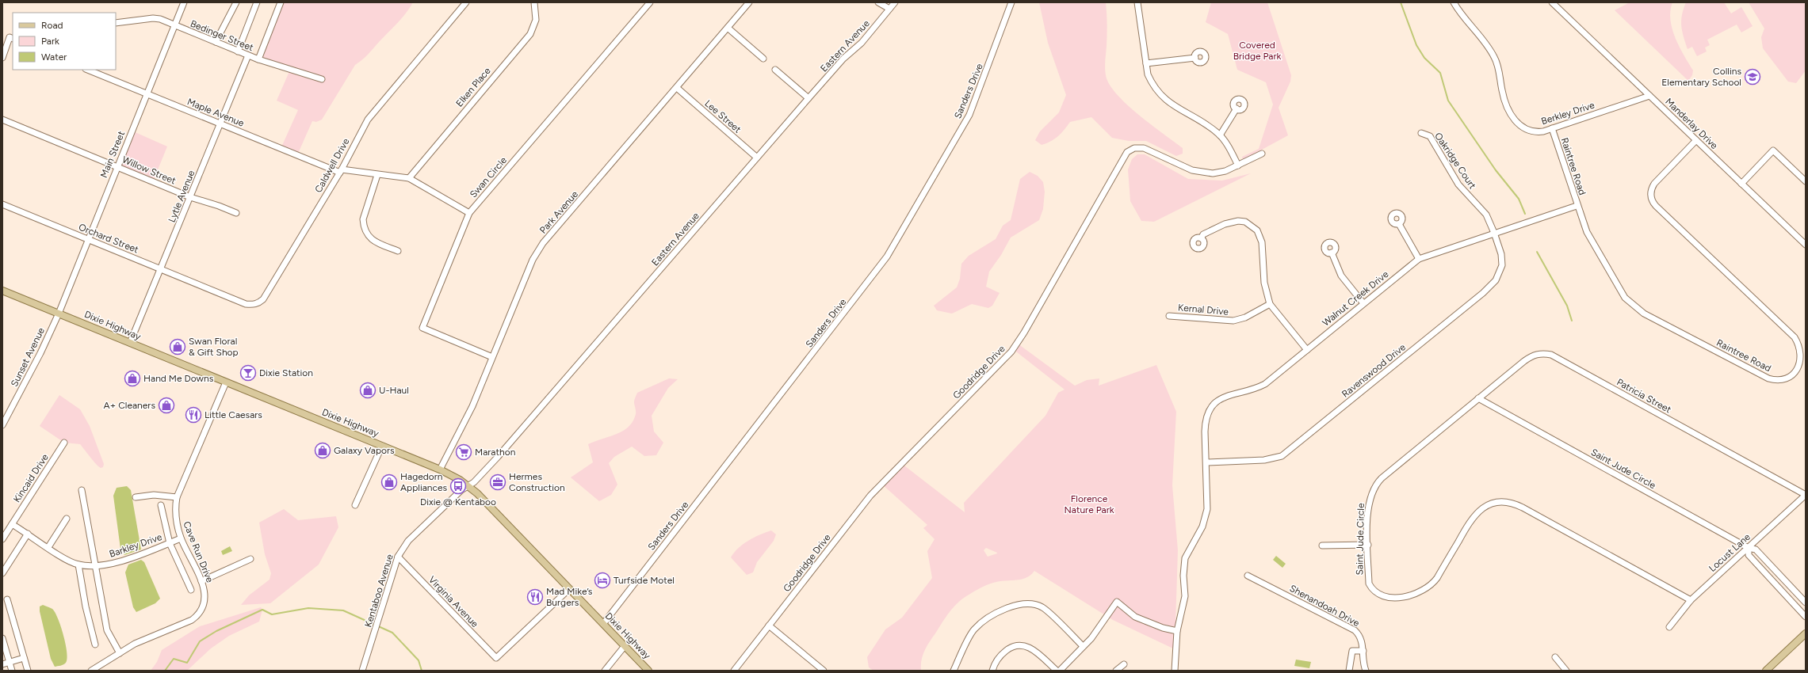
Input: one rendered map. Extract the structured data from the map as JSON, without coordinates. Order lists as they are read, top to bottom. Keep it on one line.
{"streets":{"main road":["Dixie Highway"],"street":["Bedinger Street","Eastern Avenue","Elken Place","Sanders Drive","Maple Avenue","Berkley Drive","Lee Street","Manderlay Drive","Main Street","Oakridge Court","Caldwell Drive","Raintree Road","Willow Street","Swan Circle","Lytle Avenue","Park Avenue","Orchard Street","Walnut Creek Drive","Kernal Drive","Sunset Avenue","Ravenswood Drive","Goodridge Drive","Patricia Street","Saint Jude Circle","Kincaid Drive","Barkley Drive","Cave Run Drive","Locust Lane","Kentaboo Avenue","Virginia Avenue","Shenandoah Drive"]},"crossings":[["Bedinger Street","Main Street"],["Bedinger Street","Lytle Avenue"],["Eastern Avenue","Lee Street"],["Eastern Avenue","Dixie Highway"],["Eastern Avenue","Kentaboo Avenue"],["Elken Place","Maple Avenue"],["Sanders Drive","Dixie Highway"],["Maple Avenue","Main Street"],["Maple Avenue","Caldwell Drive"],["Maple Avenue","Swan Circle"],["Maple Avenue","Lytle Avenue"],["Berkley Drive","Manderlay Drive"],["Berkley Drive","Raintree Road"],["Lee Street","Park Avenue"],["Manderlay Drive","Raintree Road"],["Main Street","Willow Street"],["Main Street","Orchard Street"],["Main Street","Dixie Highway"],["Main Street","Sunset Avenue"],["Oakridge Court","Walnut Creek Drive"],["Oakridge Court","Ravenswood Drive"],["Caldwell Drive","Orchard Street"],["Raintree Road","Walnut Creek Drive"],["Willow Street","Lytle Avenue"],["Swan Circle","Park Avenue"],["Lytle Avenue","Orchard Street"],["Lytle Avenue","Dixie Highway"],["Park Avenue","Dixie Highway"],["Walnut Creek Drive","Ravenswood Drive"],["Dixie Highway","Sunset Avenue"],["Dixie Highway","Cave Run Drive"],["Dixie Highway","Kentaboo Avenue"],["Dixie Highway","Virginia Avenue"],["Patricia Street","Saint Jude Circle"],["Patricia Street","Locust Lane"],["Saint Jude Circle","Locust Lane"],["Kincaid Drive","Barkley Drive"],["Barkley Drive","Cave Run Drive"],["Kentaboo Avenue","Virginia Avenue"]],"parks":["Covered Bridge Park","Florence Nature Park"],"places":{"school or university":["Collins Elementary School"],"shop":["Swan Floral & Gift Shop","Hand Me Downs","U-Haul","A+ Cleaners","Galaxy Vapors","Hagedorn Appliances"],"bar":["Dixie Station"],"restaurant":["Little Caesars","Mad Mike’s Burgers"],"supermarket":["Marathon"],"office":["Hermes Construction"],"bus stop":["Dixie @ Kentaboo"],"hotel":["Turfside Motel"]},"legend":["Road","Park","Water"]}
